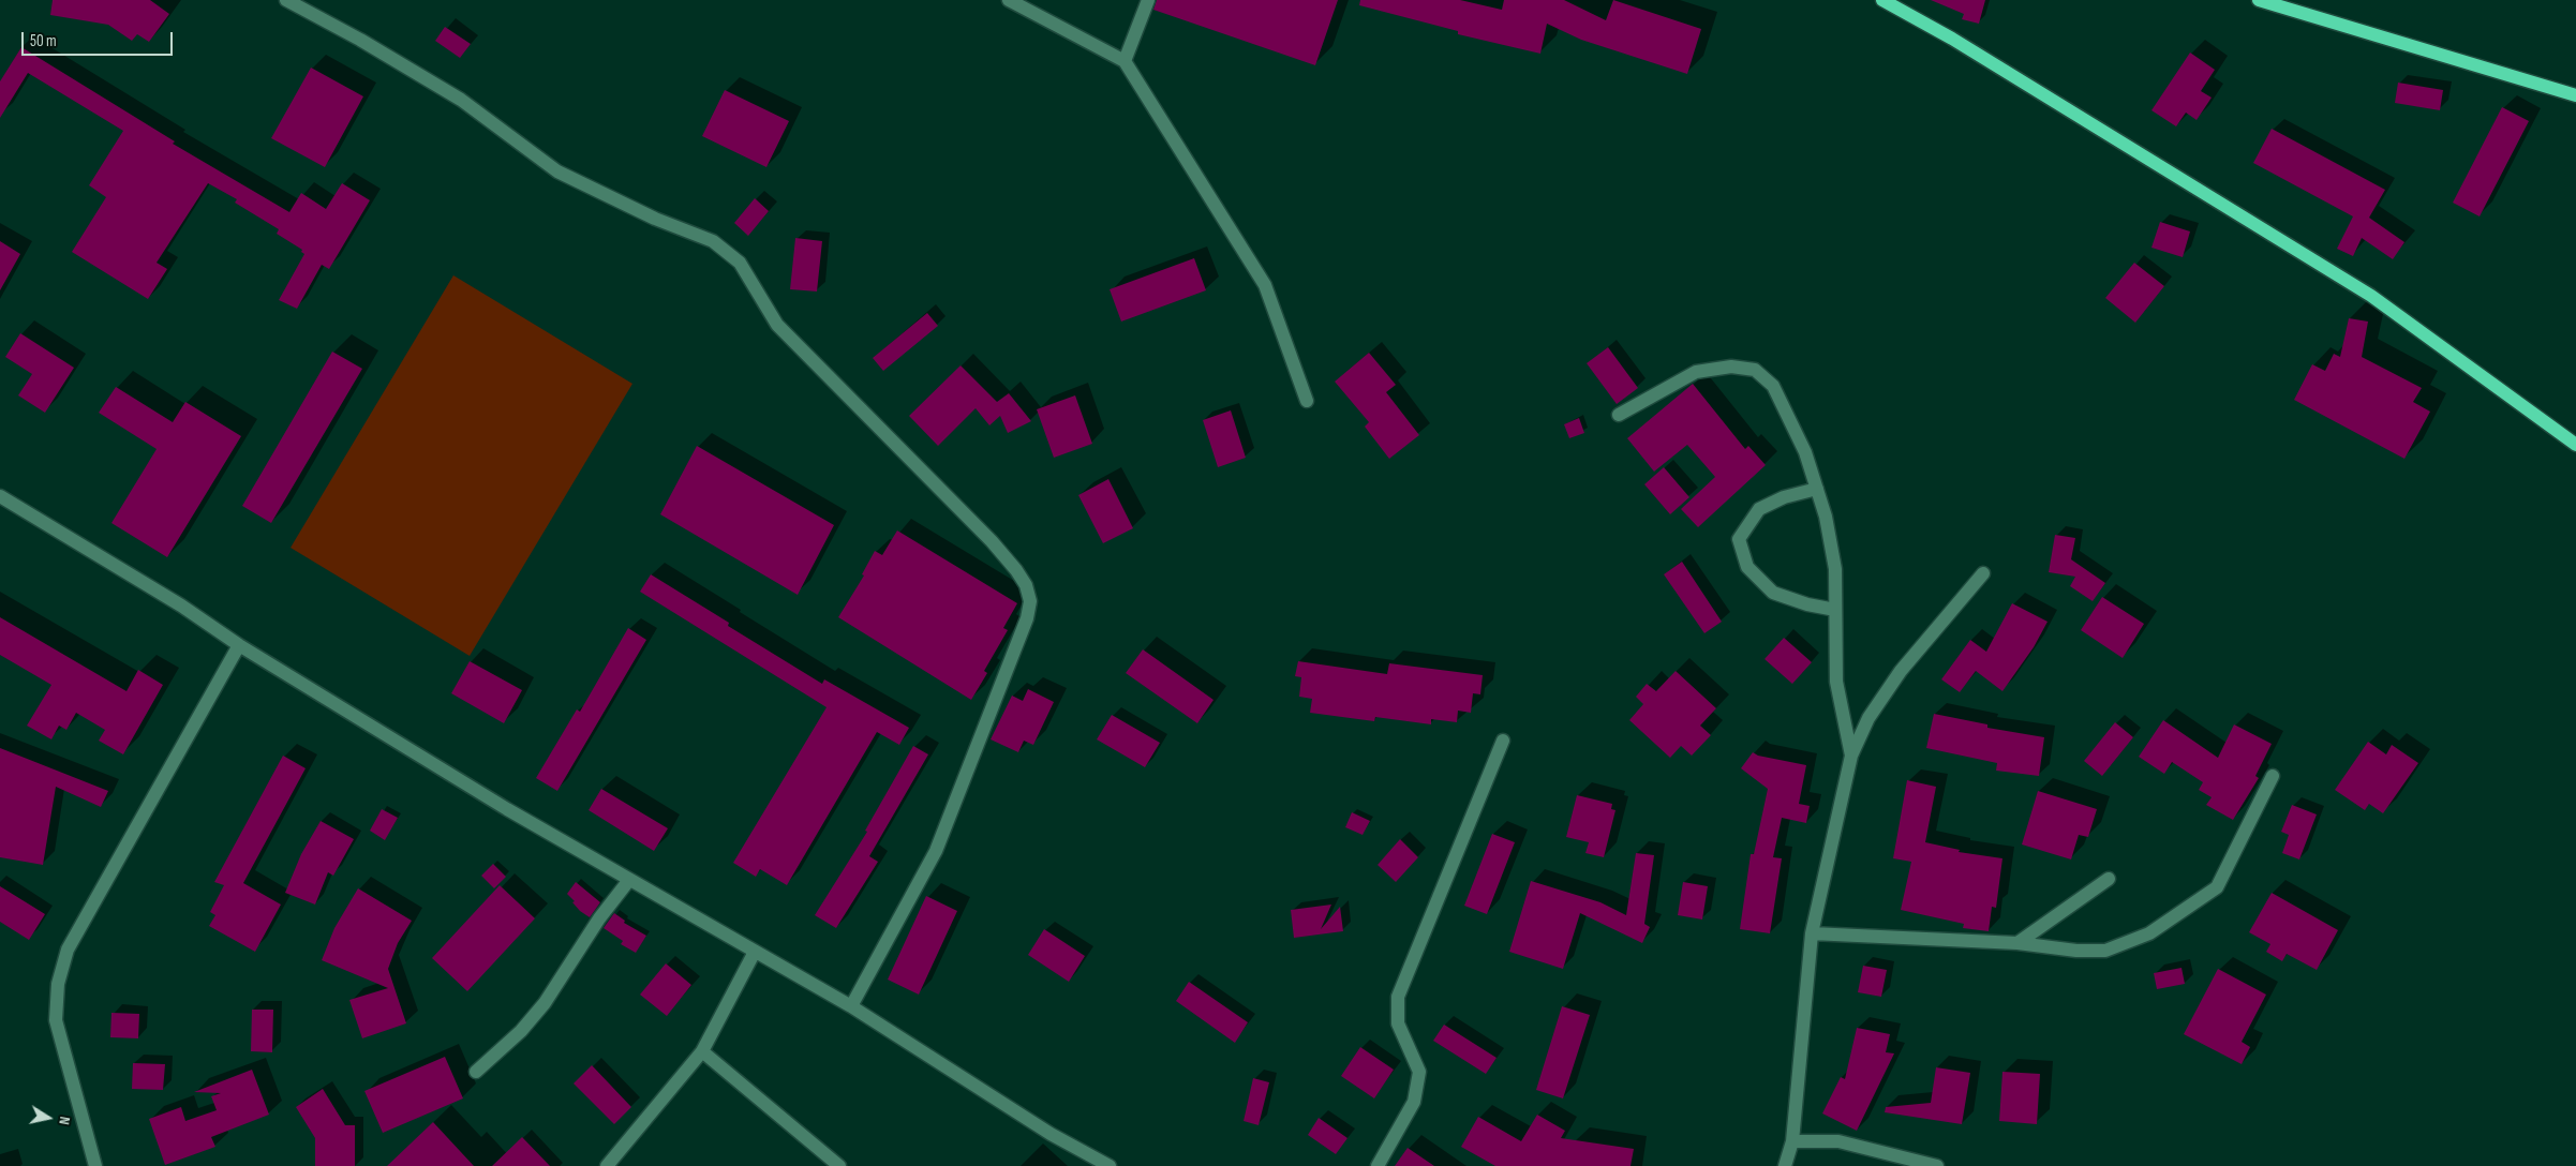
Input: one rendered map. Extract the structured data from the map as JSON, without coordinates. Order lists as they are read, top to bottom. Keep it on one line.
{"scale_bar":"50 m","north":"right"}
